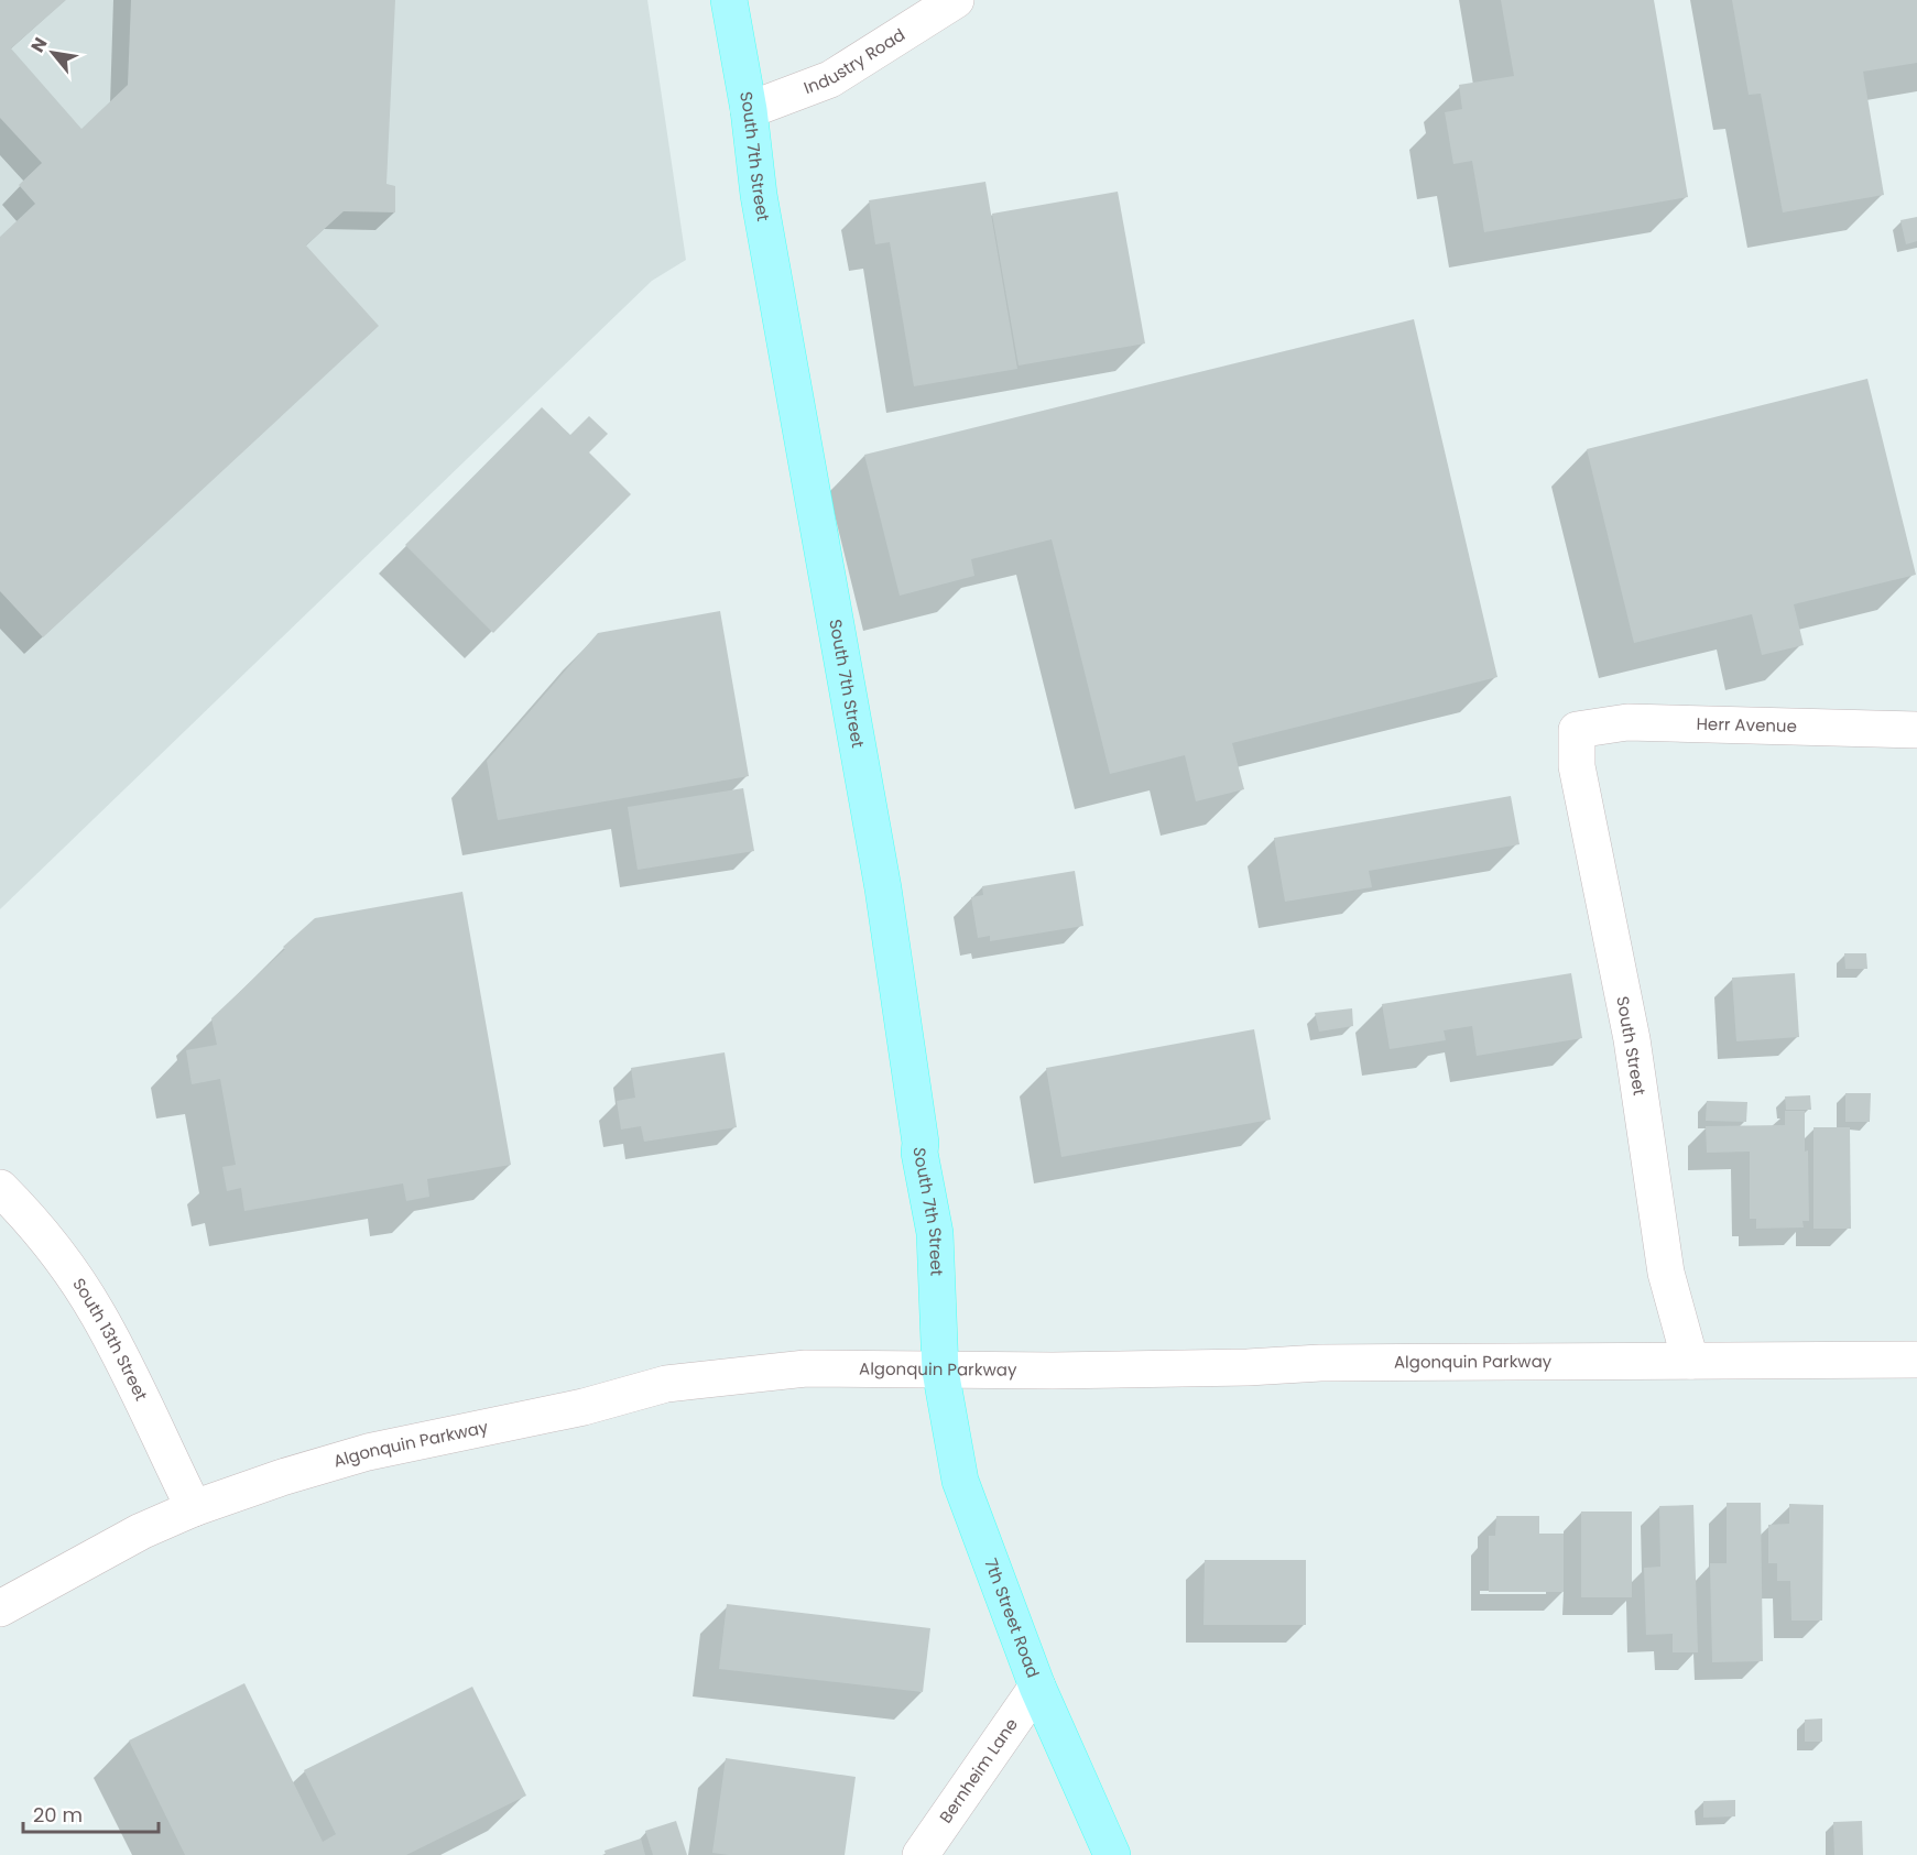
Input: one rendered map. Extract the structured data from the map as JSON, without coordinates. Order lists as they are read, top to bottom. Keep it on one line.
{"streets":{"main road":["Industry Road","South 7th Street","Herr Avenue","South Street","South 13th Street","Algonquin Parkway","7th Street Road","Bernheim Lane"]},"crossings":[["Industry Road","South 7th Street"],["South 7th Street","Algonquin Parkway"],["South 7th Street","7th Street Road"],["Herr Avenue","South Street"],["South Street","Algonquin Parkway"],["South 13th Street","Algonquin Parkway"],["Algonquin Parkway","7th Street Road"],["7th Street Road","Bernheim Lane"]],"scale_bar":"20 m","north":"top left"}
